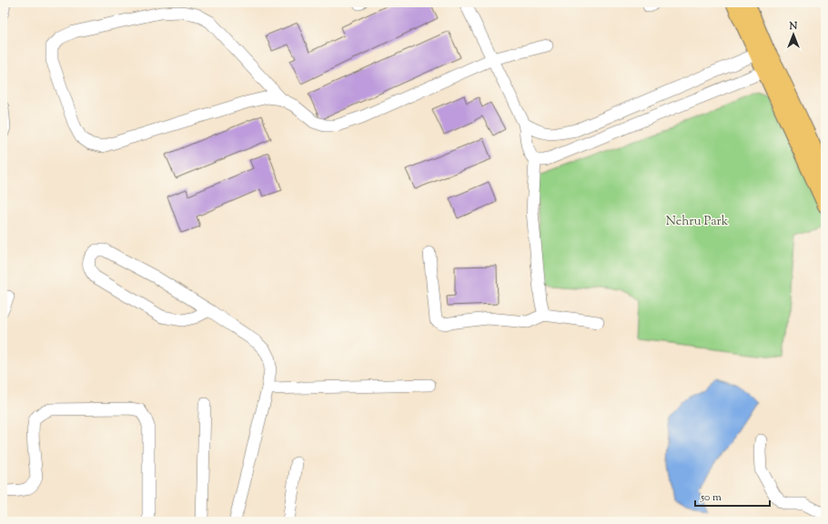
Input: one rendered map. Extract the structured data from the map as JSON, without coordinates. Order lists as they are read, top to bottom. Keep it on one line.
{"parks":["Nehru Park"],"scale_bar":"50 m","north":"top"}
